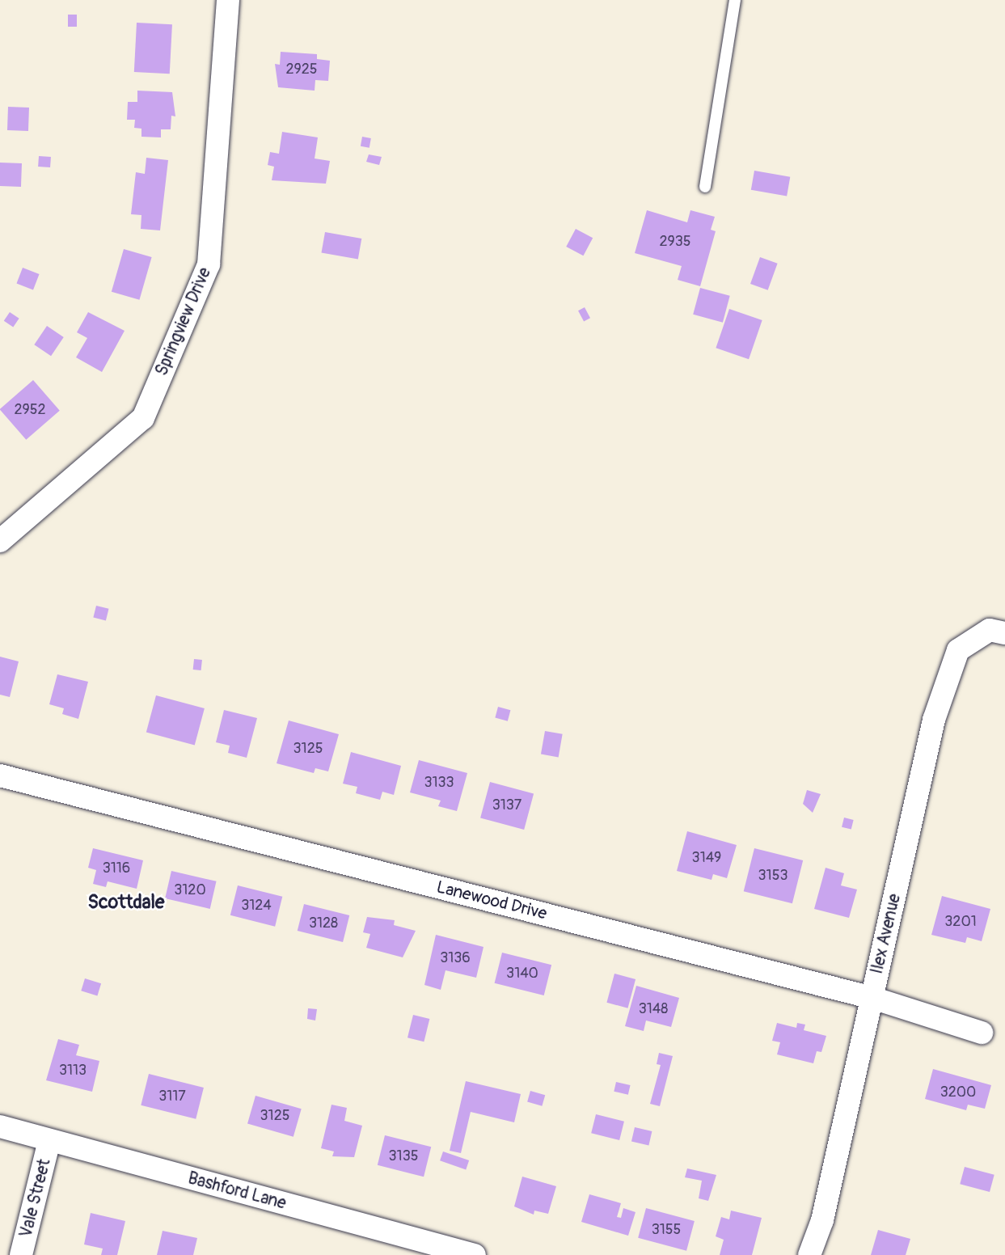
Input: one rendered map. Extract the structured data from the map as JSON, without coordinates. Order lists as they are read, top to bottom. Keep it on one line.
{"streets":{"street":["Springview Drive","Lanewood Drive","Ilex Avenue","Bashford Lane","Vale Street"]},"crossings":[["Lanewood Drive","Ilex Avenue"],["Bashford Lane","Vale Street"]],"districts":["Scottdale"],"house_numbers":["2925","2935","2952","3125","3133","3137","3149","3116","3153","3120","3124","3201","3128","3136","3140","3148","3113","3200","3117","3125","3135","3155"]}
